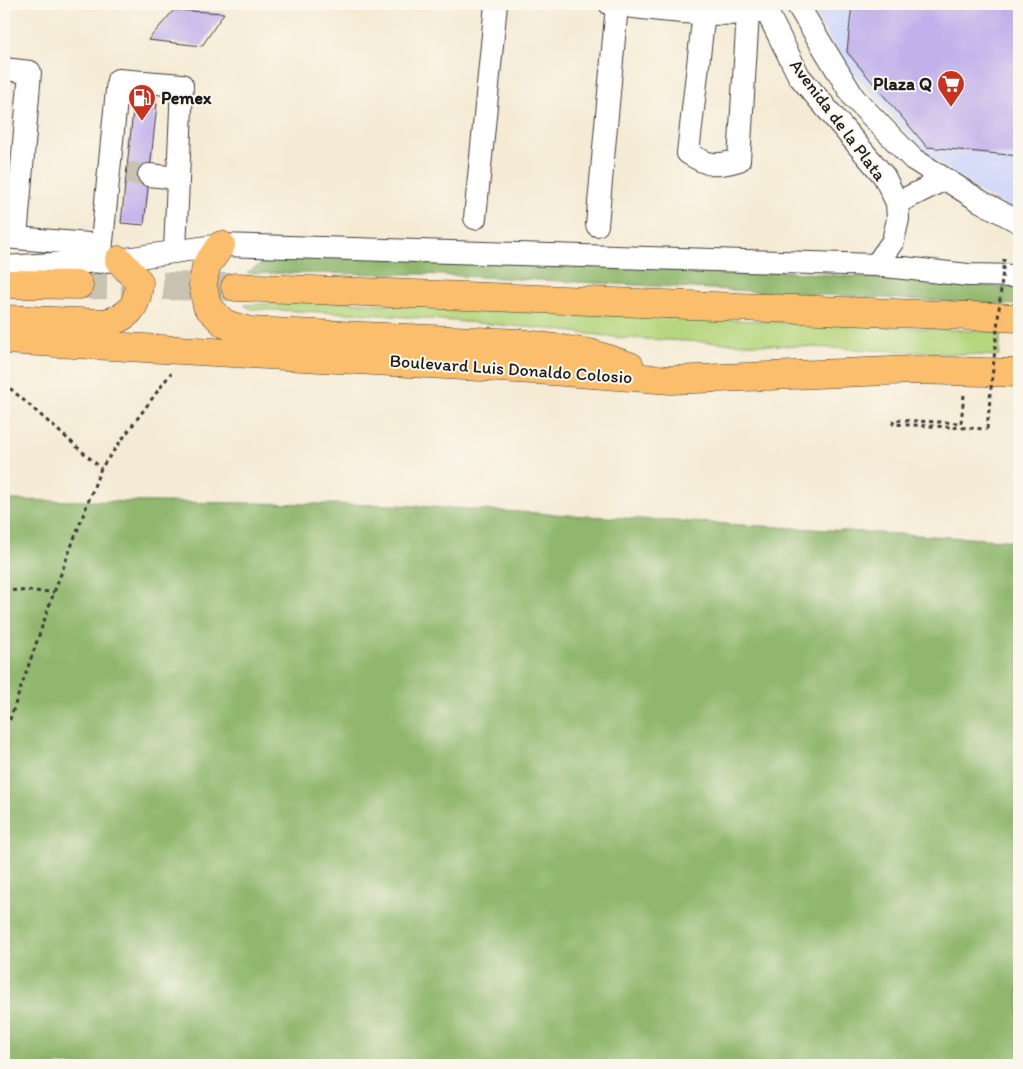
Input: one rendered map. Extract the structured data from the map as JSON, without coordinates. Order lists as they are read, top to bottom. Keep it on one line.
{"streets":{"main road":["Boulevard Luis Donaldo Colosio"],"street":["Avenida de la Plata"]},"places":{"supermarket":["Plaza Q"],"fuel station":["Pemex"]}}
